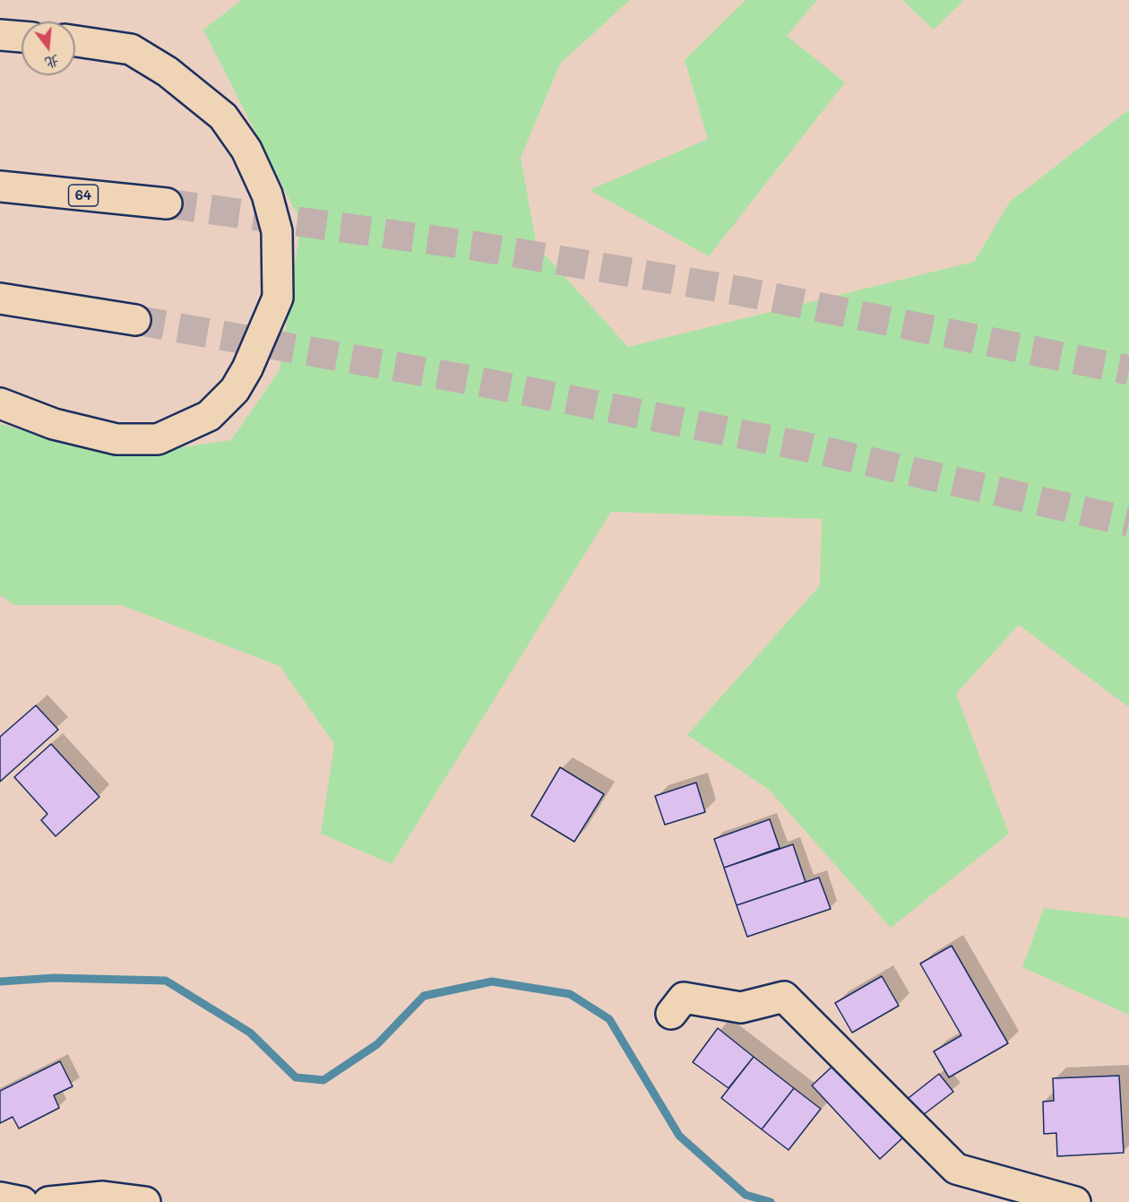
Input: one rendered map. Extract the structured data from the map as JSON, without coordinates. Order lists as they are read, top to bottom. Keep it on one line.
{"streets":{"main road":["64"]},"north":"bottom"}
